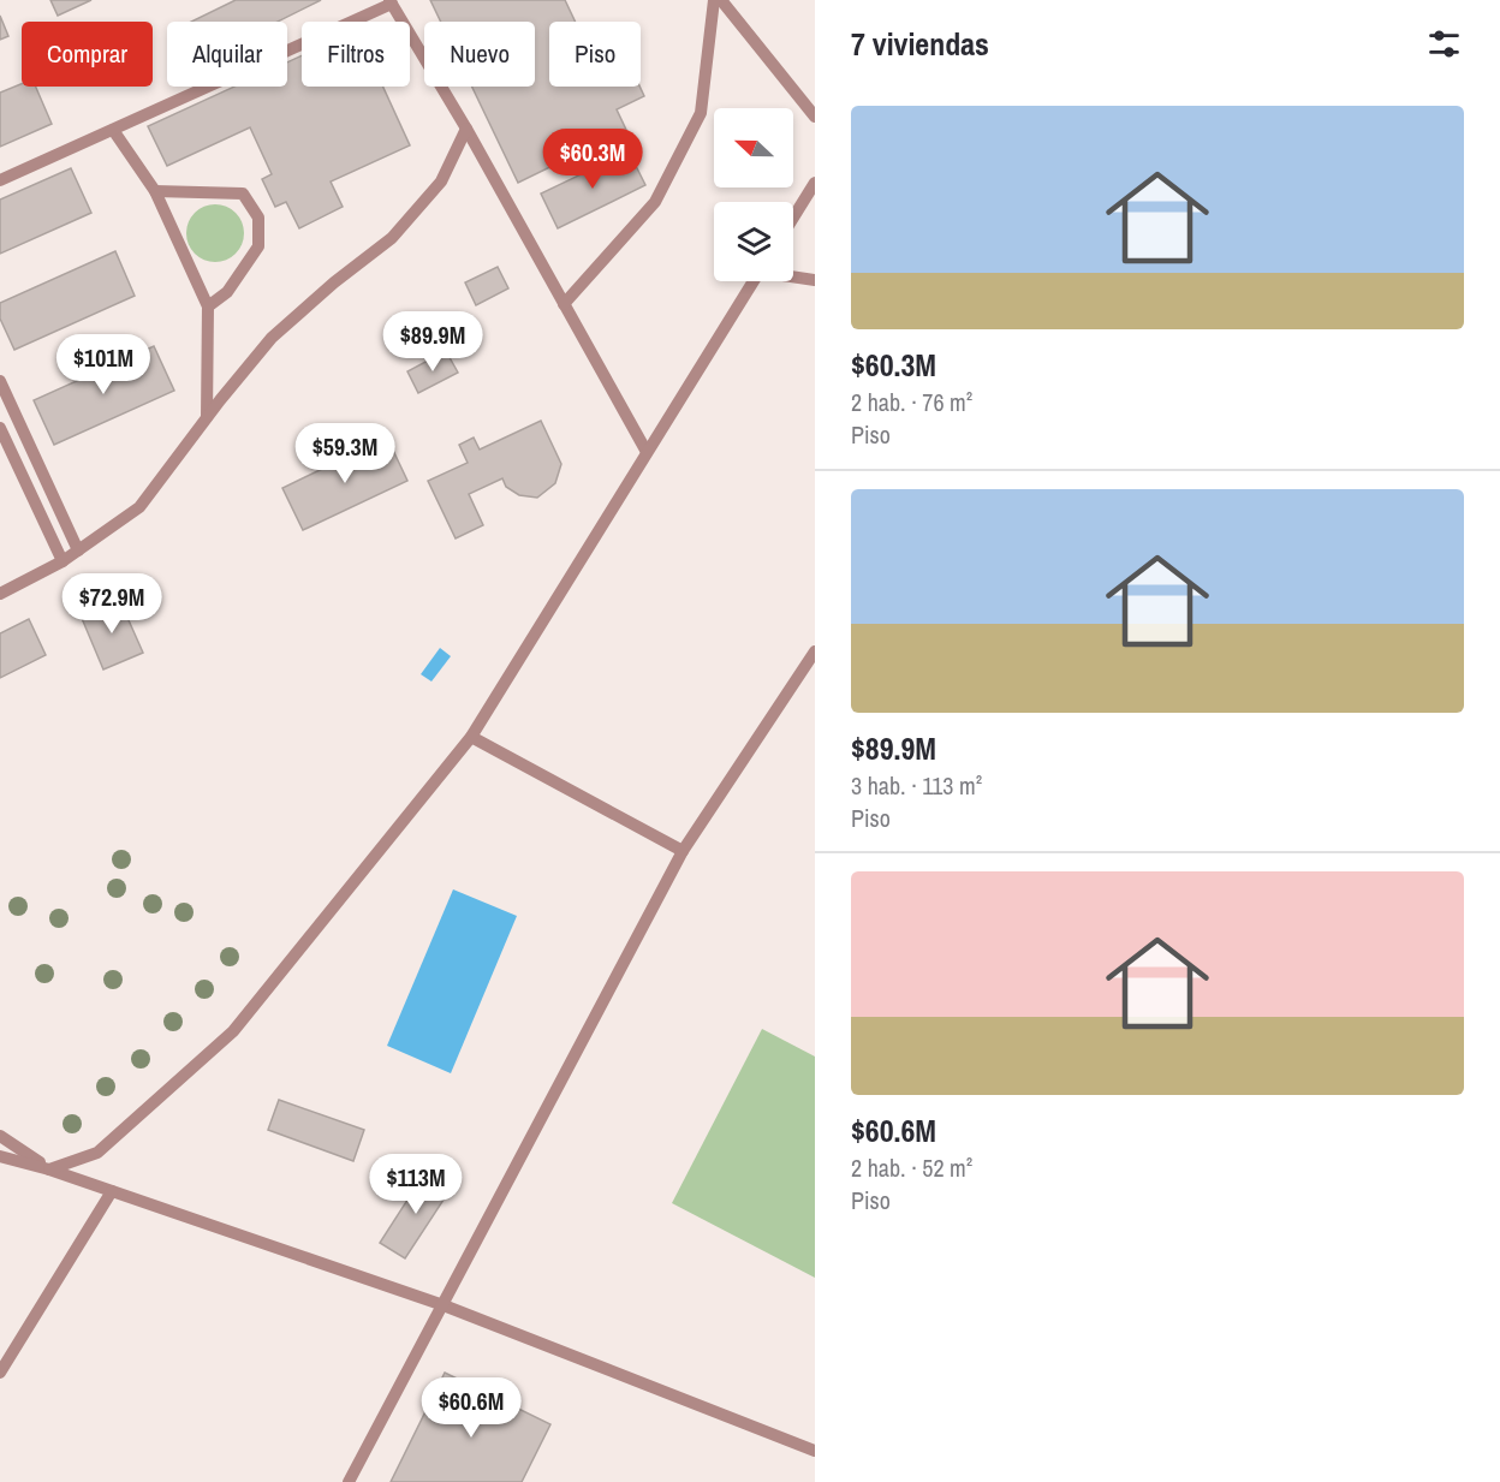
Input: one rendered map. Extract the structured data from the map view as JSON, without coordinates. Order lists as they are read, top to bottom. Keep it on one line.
{"north":"left","page":{"heading":"7 viviendas","chip":["Comprar","Alquilar","Filtros","Nuevo","Piso"],"list":[{"name":"$60.3M","note":"2 hab. · 76 m² · Piso"},{"name":"$89.9M","note":"3 hab. · 113 m² · Piso"},{"name":"$60.6M","note":"2 hab. · 52 m² · Piso"}],"price":["$60.3M","$89.9M","$101M","$59.3M","$72.9M","$113M","$60.6M"]}}
